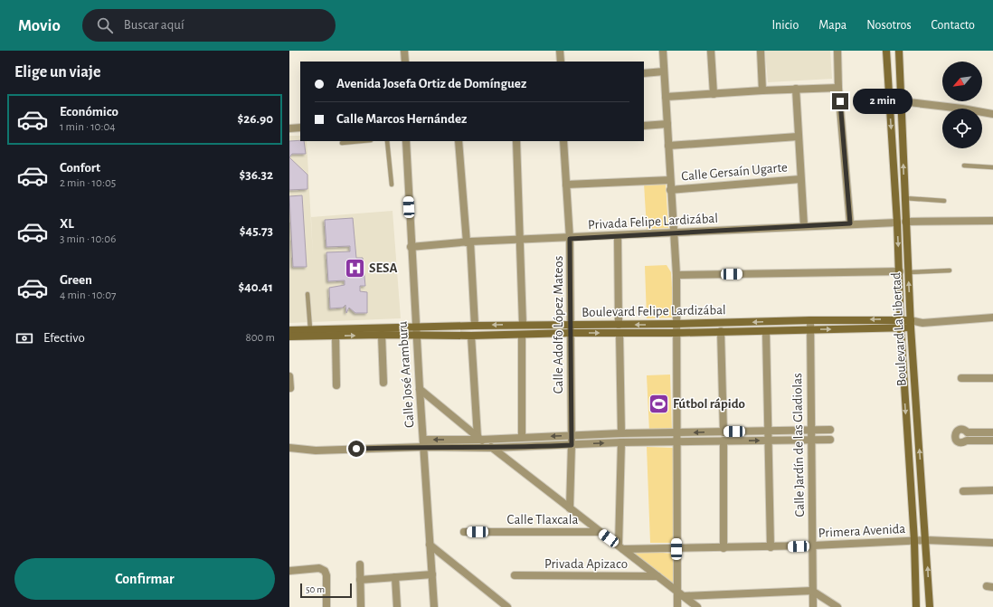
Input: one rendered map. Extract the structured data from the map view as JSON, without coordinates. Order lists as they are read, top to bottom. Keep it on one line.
{"streets":{"main road":["Boulevard Felipe Lardizábal","Boulevard La Libertad"],"street":["Calle Gersaín Ugarte","Privada Felipe Lardizábal","Calle Adolfo López Mateos","Calle José Aramburu","Calle Jardín de las Gladiolas","Calle Tlaxcala","Primera Avenida","Privada Apizaco"]},"crossings":[["Privada Felipe Lardizábal","Calle Adolfo López Mateos"],["Privada Felipe Lardizábal","Boulevard La Libertad"],["Privada Felipe Lardizábal","Calle José Aramburu"],["Boulevard Felipe Lardizábal","Calle Adolfo López Mateos"],["Boulevard Felipe Lardizábal","Boulevard La Libertad"],["Boulevard Felipe Lardizábal","Calle José Aramburu"],["Boulevard Felipe Lardizábal","Calle Jardín de las Gladiolas"],["Boulevard La Libertad","Primera Avenida"],["Calle Jardín de las Gladiolas","Primera Avenida"]],"places":{"hospital":["SESA"],"sports":["Fútbol rápido"]},"scale_bar":"50 m","north":"bottom left","page":{"header":"Movio","search":"Buscar aquí","nav":["Inicio","Mapa","Nosotros","Contacto"],"heading":"Elige un viaje","banner":["Avenida Josefa Ortiz de Domínguez","Calle Marcos Hernández"],"bubble":"2 min","list":[{"name":"Económico","note":"1 min · 10:04","value":"$26.90"},{"name":"Confort","note":"2 min · 10:05","value":"$36.32"},{"name":"XL","note":"3 min · 10:06","value":"$45.73"},{"name":"Green","note":"4 min · 10:07","value":"$40.41"}],"pay":["Efectivo","800 m"],"buttons":"Confirmar","scale":"50 m"}}
